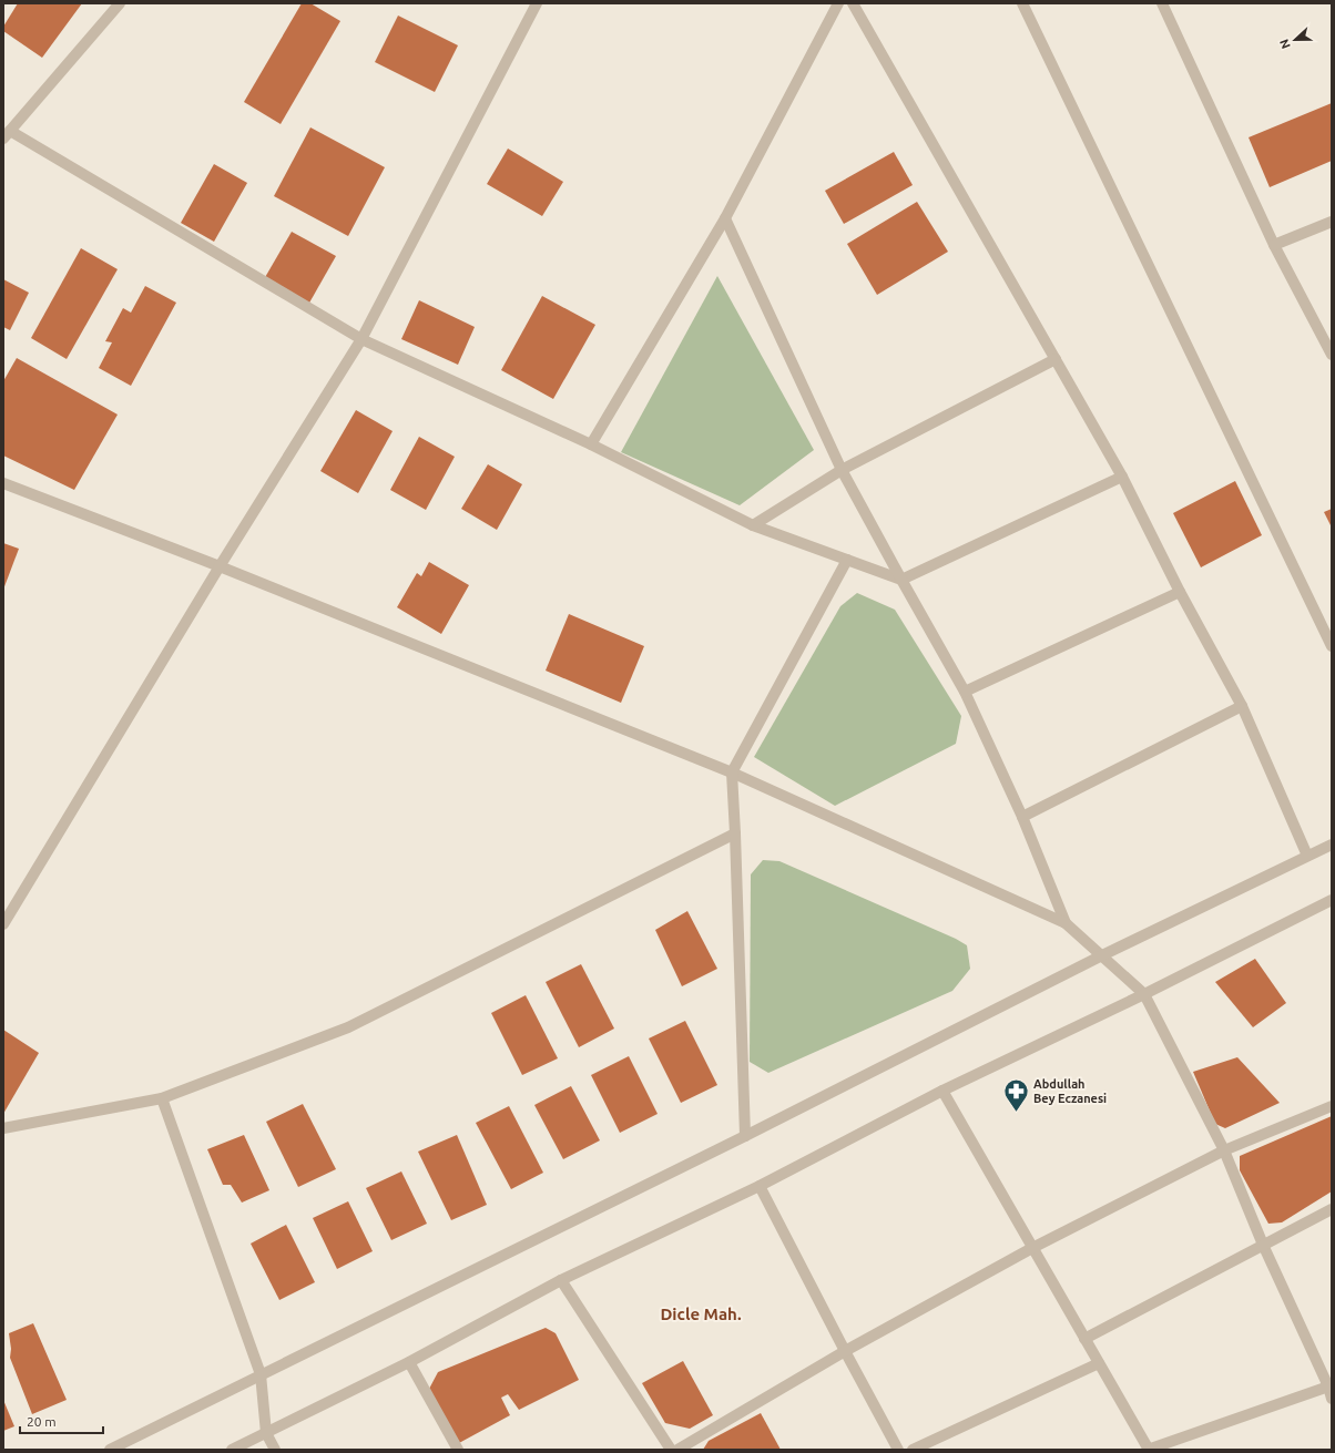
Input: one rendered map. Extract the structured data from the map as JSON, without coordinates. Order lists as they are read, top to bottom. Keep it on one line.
{"districts":["Dicle Mah."],"places":{"pharmacy":["Abdullah Bey Eczanesi"]},"scale_bar":"20 m","north":"left"}
